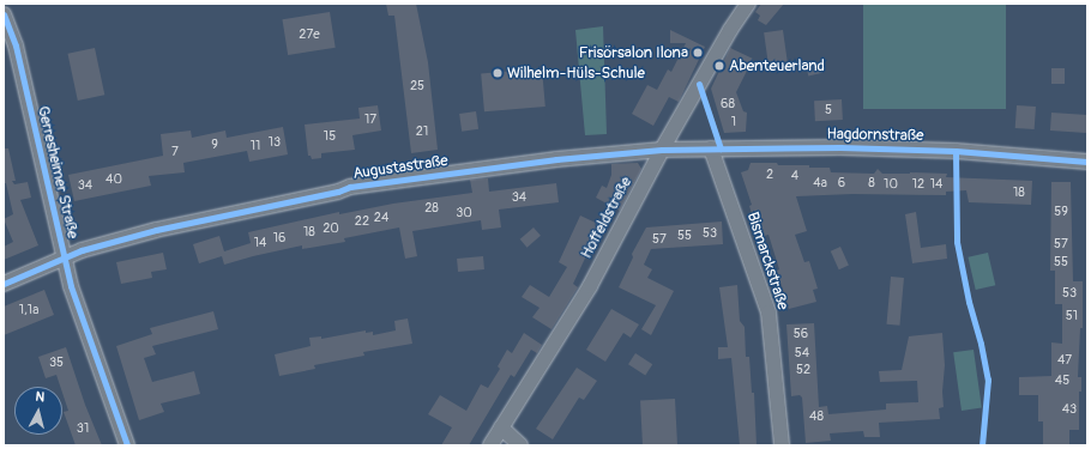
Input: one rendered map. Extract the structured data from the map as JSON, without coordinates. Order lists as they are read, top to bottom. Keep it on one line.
{"streets":{"street":["Hagdornstraße","Augustastraße","Gerresheimer Straße","Hoffeldstraße","Bismarckstraße"]},"crossings":[["Hagdornstraße","Augustastraße"],["Hagdornstraße","Hoffeldstraße"],["Hagdornstraße","Bismarckstraße"],["Augustastraße","Gerresheimer Straße"],["Augustastraße","Hoffeldstraße"]],"places":["Frisörsalon Ilona","Abenteuerland","Wilhelm-Hüls-Schule"],"house_numbers":["27e","25","68","5","17","1","21","15","13","9","11","7","2","4","40","4a","6","8","10","12","14","34","18","34","28","59","30","24","22","20","18","53","55","16","57","14","57","55","53","1,1a","51","56","54","47","35","52","45","43","48","31"],"north":"top"}
